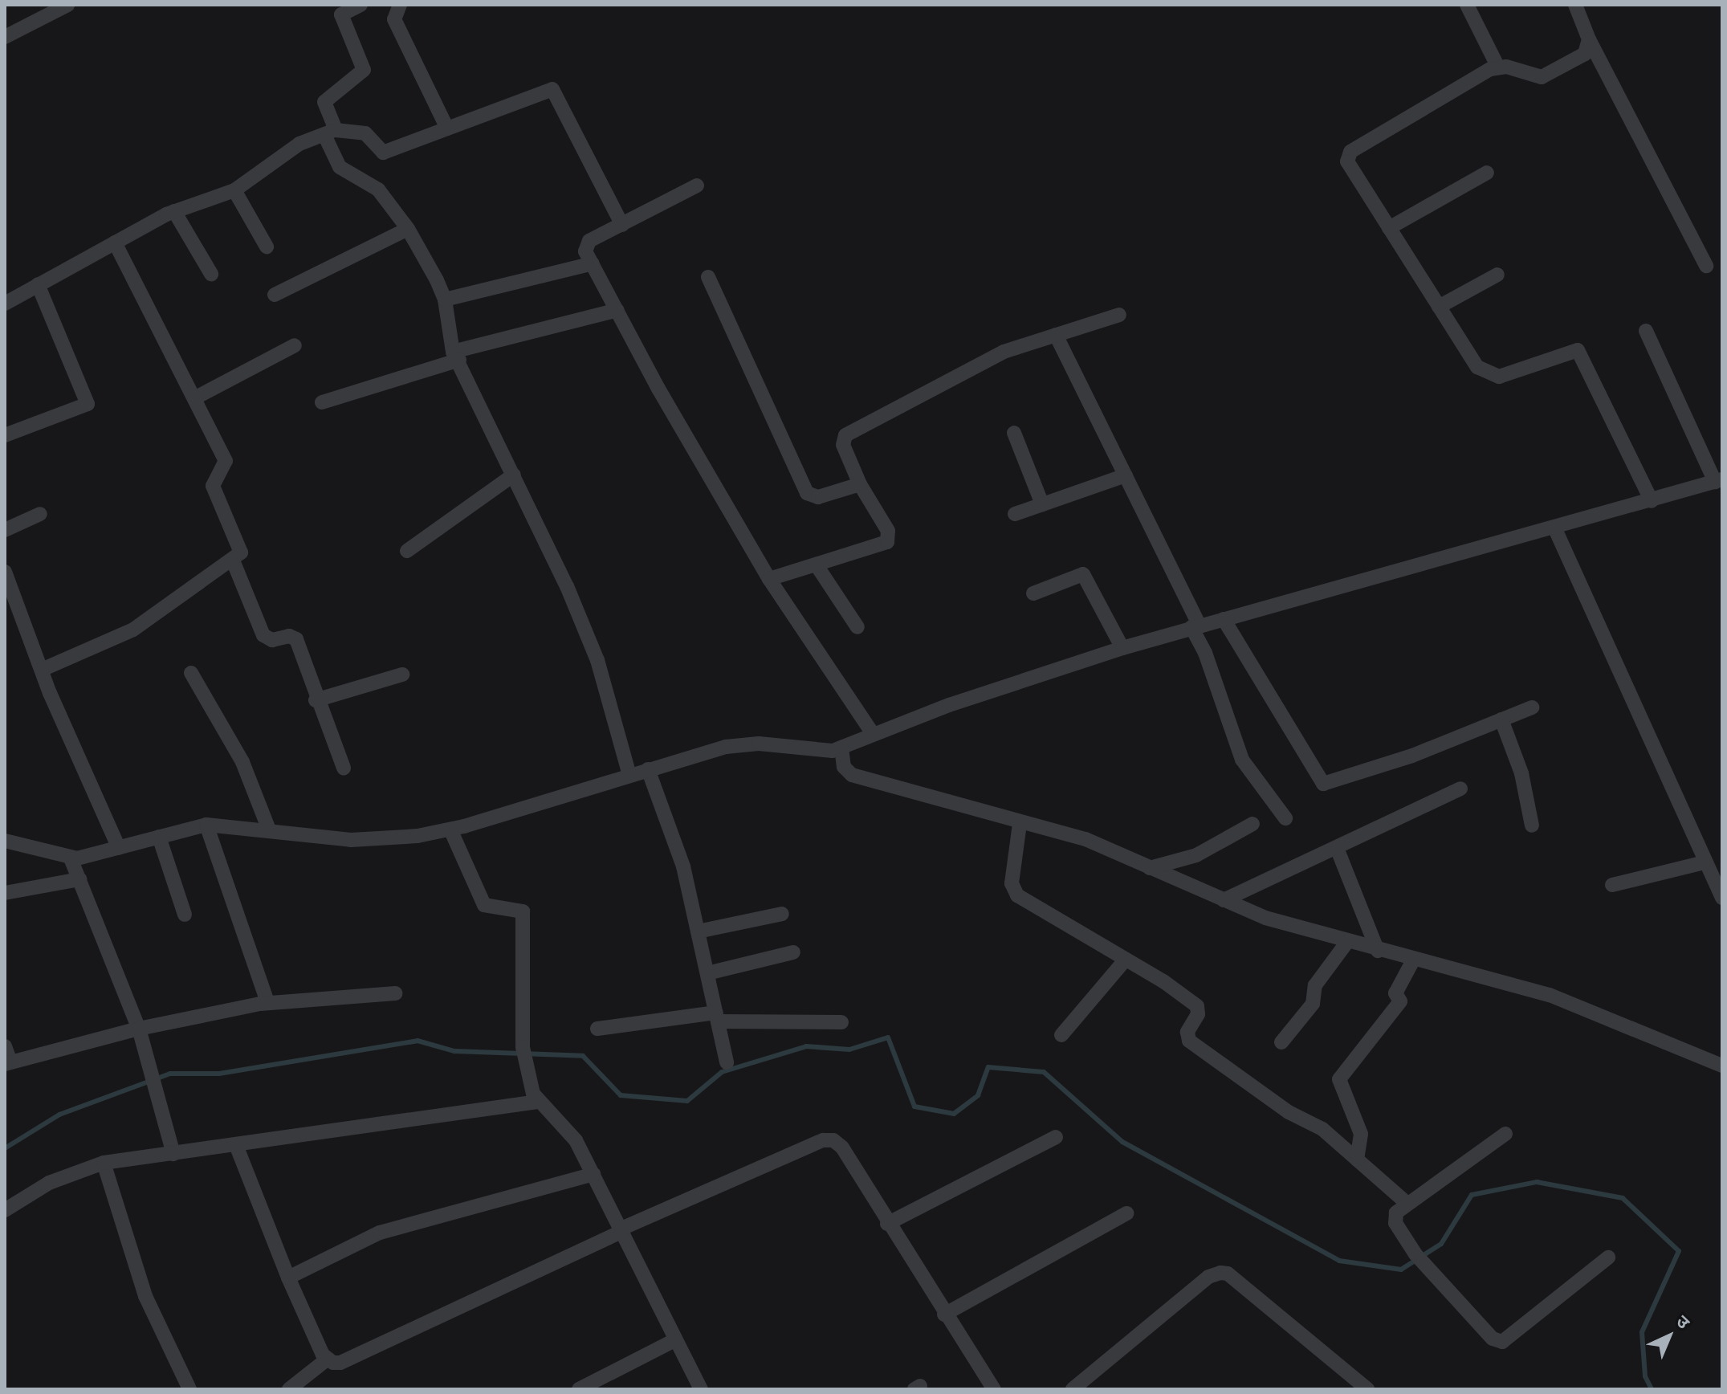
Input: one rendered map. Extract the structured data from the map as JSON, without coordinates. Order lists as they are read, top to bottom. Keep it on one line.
{"north":"top right"}
